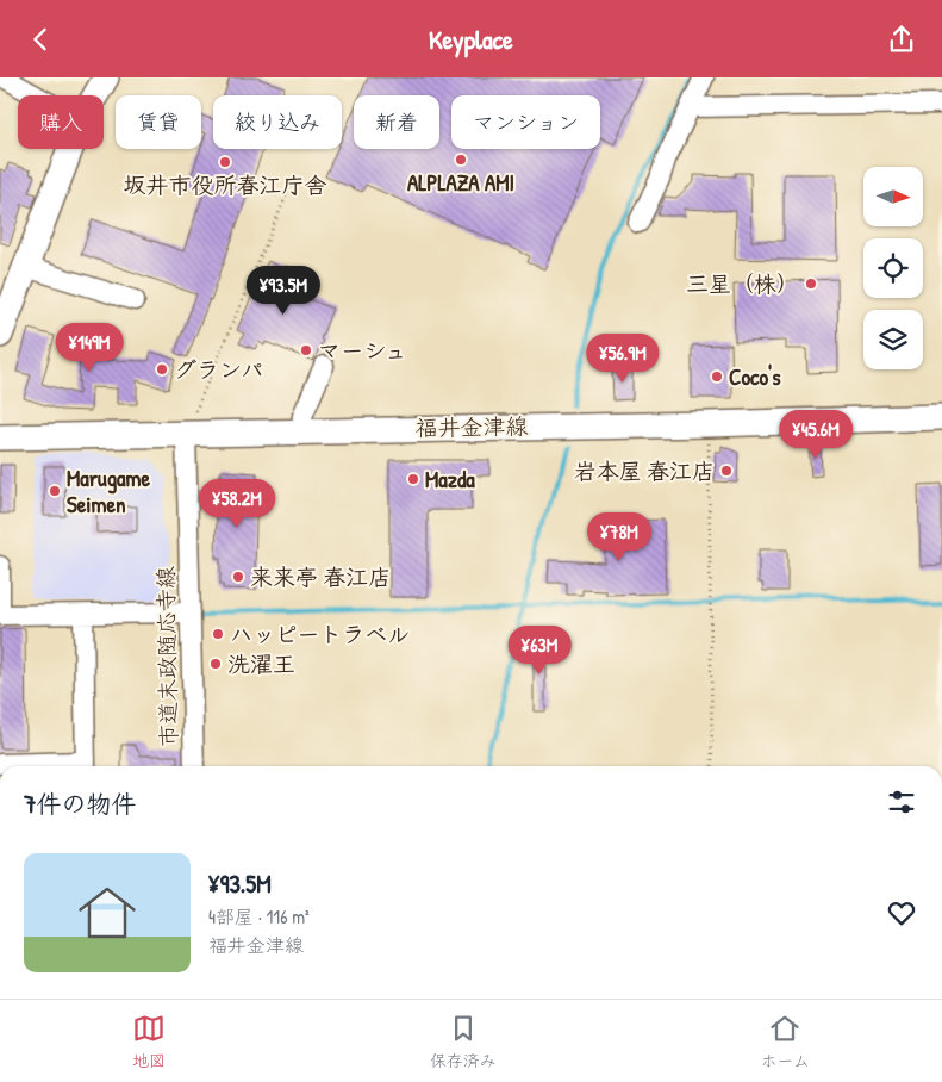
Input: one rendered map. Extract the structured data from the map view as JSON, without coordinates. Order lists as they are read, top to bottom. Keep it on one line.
{"streets":{"main road":["福井金津線"],"street":["市道末政随応寺線"]},"crossings":[["福井金津線","市道末政随応寺線"]],"places":["ALPLAZA AMI","坂井市役所春江庁舎","三星（株）","マーシュ","グランパ","Coco's","岩本屋 春江店","Mazda","Marugame Seimen","来来亭 春江店","ハッピートラベル","洗濯王"],"north":"right","page":{"header":"Keyplace","chip":["購入","賃貸","絞り込み","新着","マンション"],"price":["¥93.5M","¥149M","¥56.9M","¥45.6M","¥58.2M","¥78M","¥63M"],"heading":"7件の物件","list":[{"name":"¥93.5M","note":"4部屋 · 116 m² · 福井金津線"}],"tabs":["地図","保存済み","ホーム"]}}
